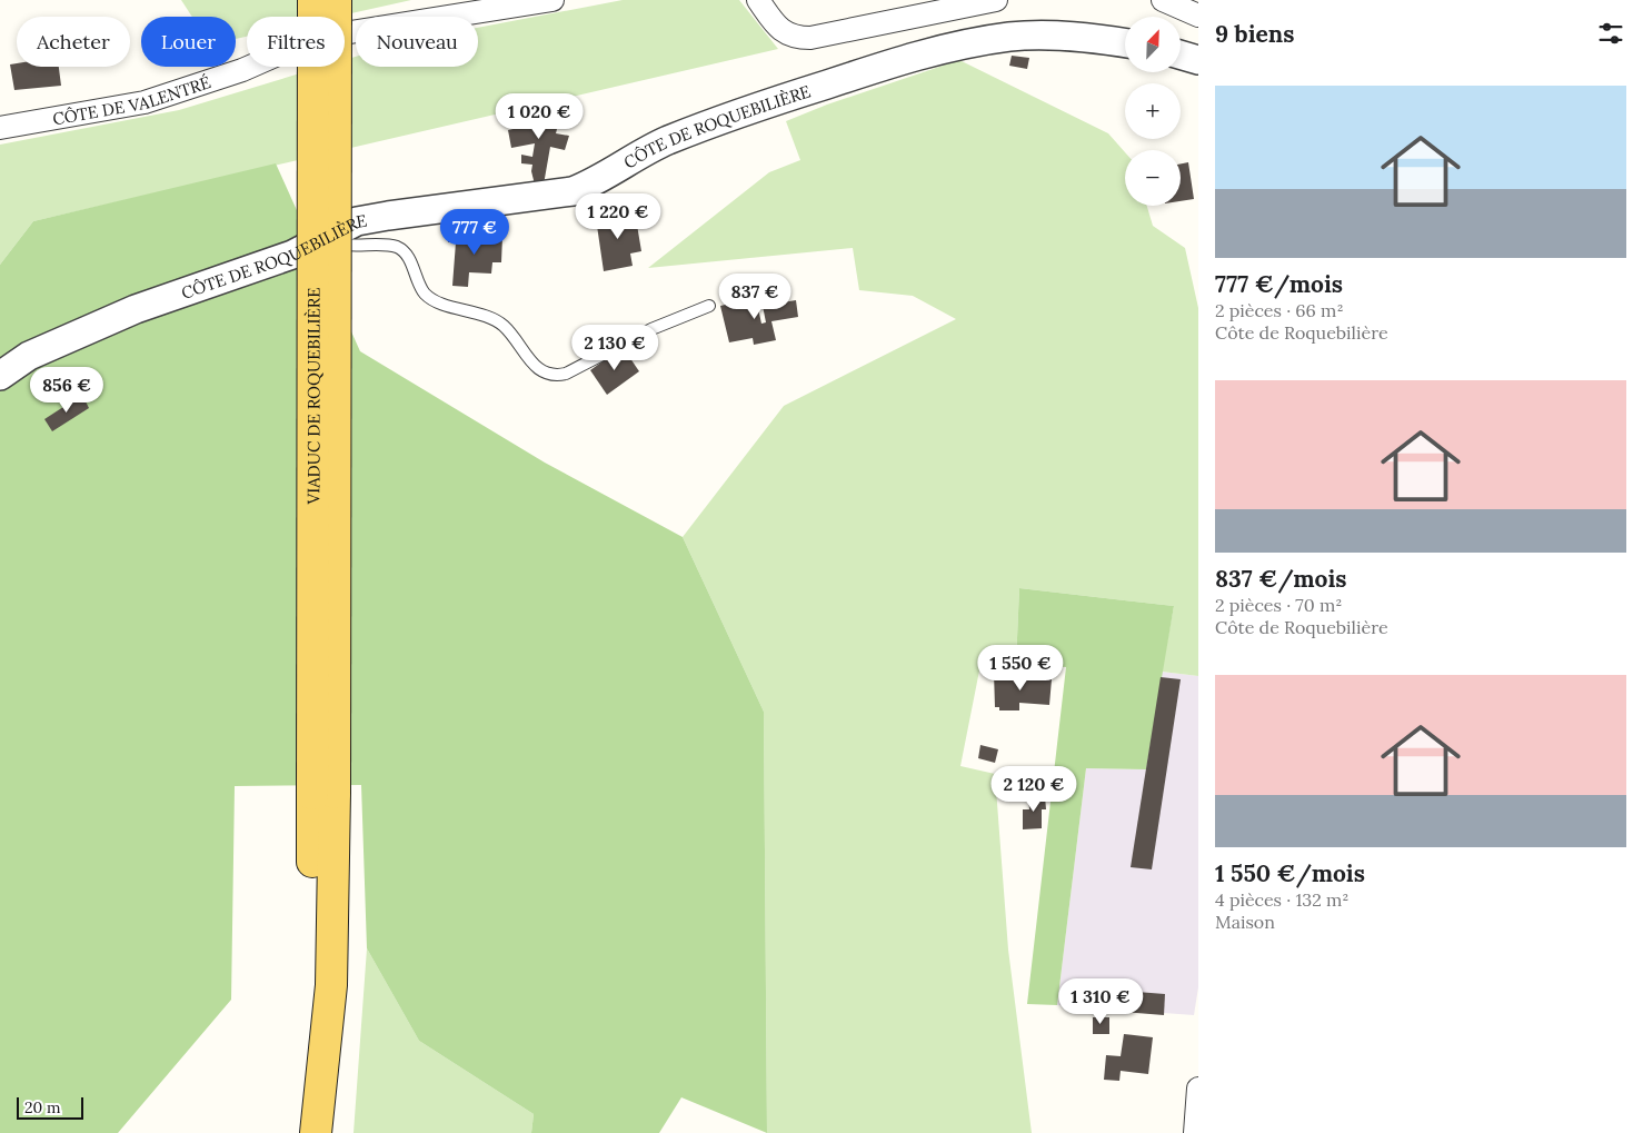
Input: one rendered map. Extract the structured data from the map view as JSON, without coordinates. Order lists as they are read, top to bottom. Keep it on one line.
{"streets":{"main road":["VIADUC DE ROQUEBILIÈRE"],"street":["CÔTE DE VALENTRÉ","CÔTE DE ROQUEBILIÈRE"]},"scale_bar":"20 m","north":"top right","page":{"heading":"9 biens","map_buttons":["+","−"],"chip":["Acheter","Louer","Filtres","Nouveau"],"list":[{"name":"777 €/mois","note":"2 pièces · 66 m² · Côte de Roquebilière"},{"name":"837 €/mois","note":"2 pièces · 70 m² · Côte de Roquebilière"},{"name":"1 550 €/mois","note":"4 pièces · 132 m² · Maison"}],"price":["1 020 €","1 220 €","777 €","837 €","2 130 €","856 €","1 550 €","2 120 €","1 310 €"],"scale":"20 m"}}
